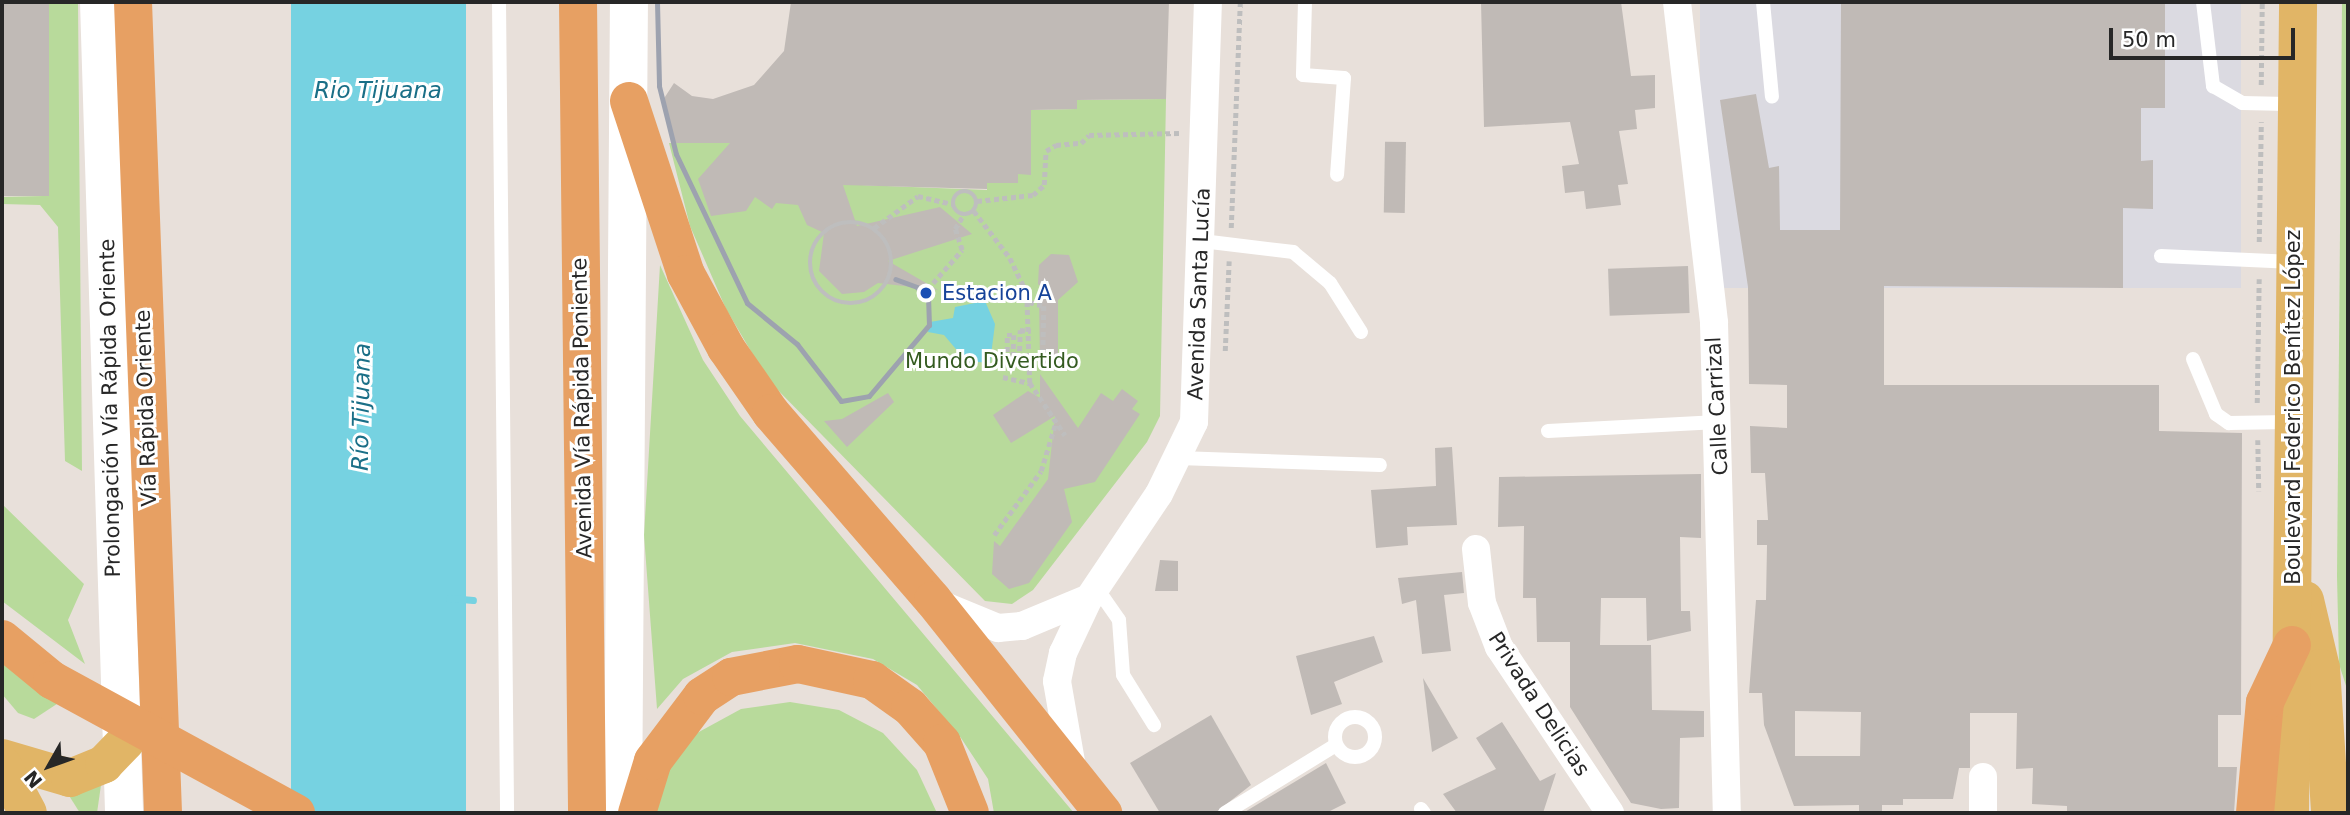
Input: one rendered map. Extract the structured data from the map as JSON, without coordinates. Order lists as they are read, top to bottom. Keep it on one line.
{"streets":{"highway":["Vía Rápida Oriente","Avenida Vía Rápida Poniente"],"main road":["Boulevard Federico Benítez López","Prolongación Vía Rápida Oriente"],"street":["Avenida Santa Lucía","Calle Carrizal","Privada Delicias"]},"water":["Rio Tijuana","Río Tijuana"],"parks":["Mundo Divertido"],"places":["Estacion A"],"scale_bar":"50 m","north":"bottom left"}
